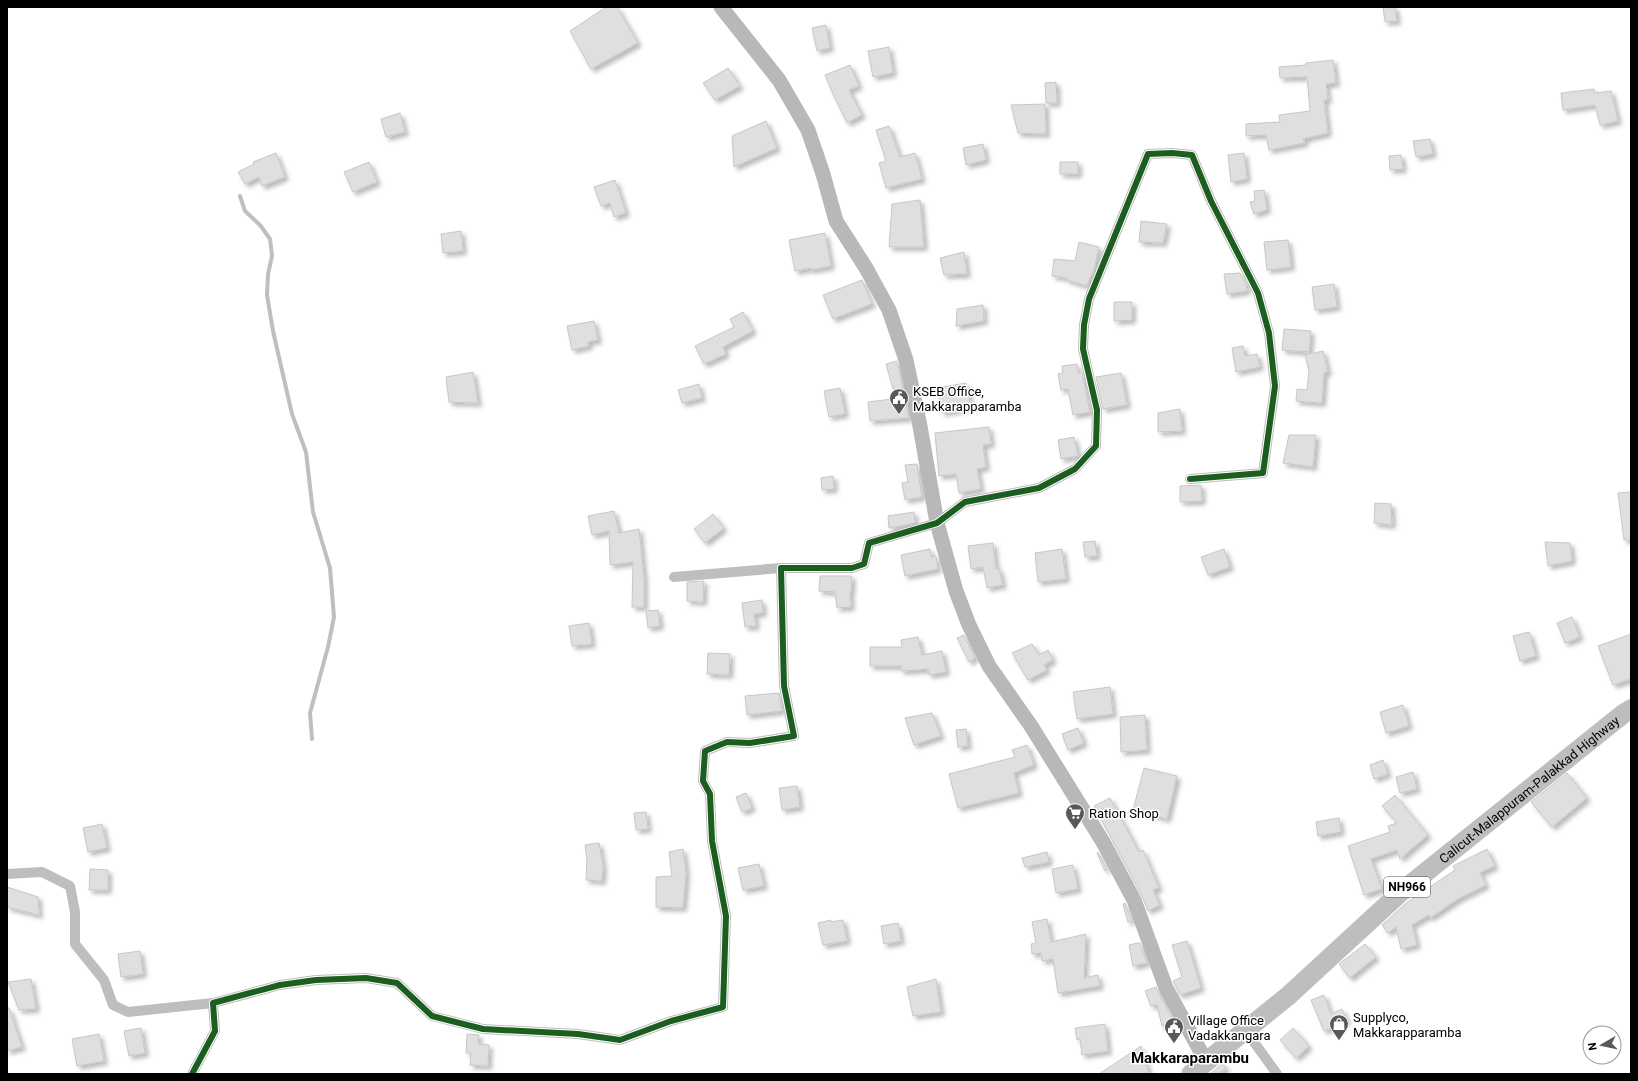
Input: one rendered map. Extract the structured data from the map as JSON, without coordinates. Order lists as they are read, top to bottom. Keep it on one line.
{"streets":{"highway":["Calicut-Malappuram-Palakkad Highway","NH966"]},"districts":["Makkaraparambu"],"places":{"public building":["KSEB Office, Makkarapparamba","Village Office Vadakkangara"],"supermarket":["Ration Shop"],"shop":["Supplyco, Makkarapparamba"]},"north":"left"}
